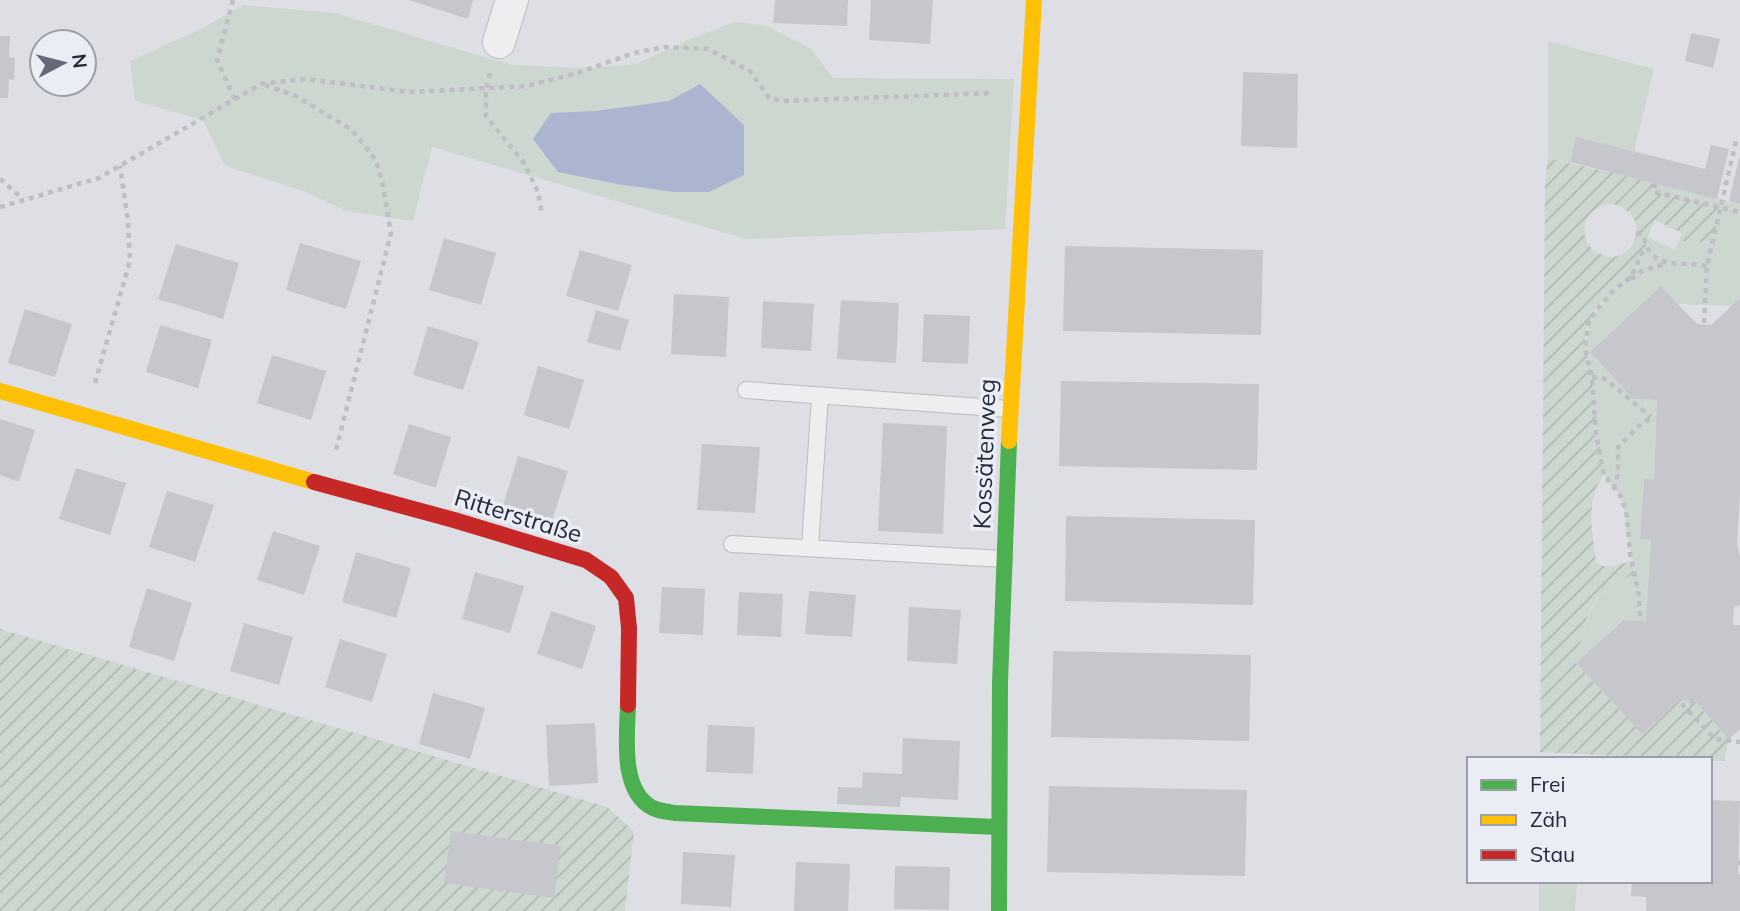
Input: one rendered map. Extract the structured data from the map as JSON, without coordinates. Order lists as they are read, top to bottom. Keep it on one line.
{"streets":{"street":["Kossätenweg","Ritterstraße"]},"crossings":[["Kossätenweg","Ritterstraße"]],"legend":["Frei","Zäh","Stau"],"north":"right"}
